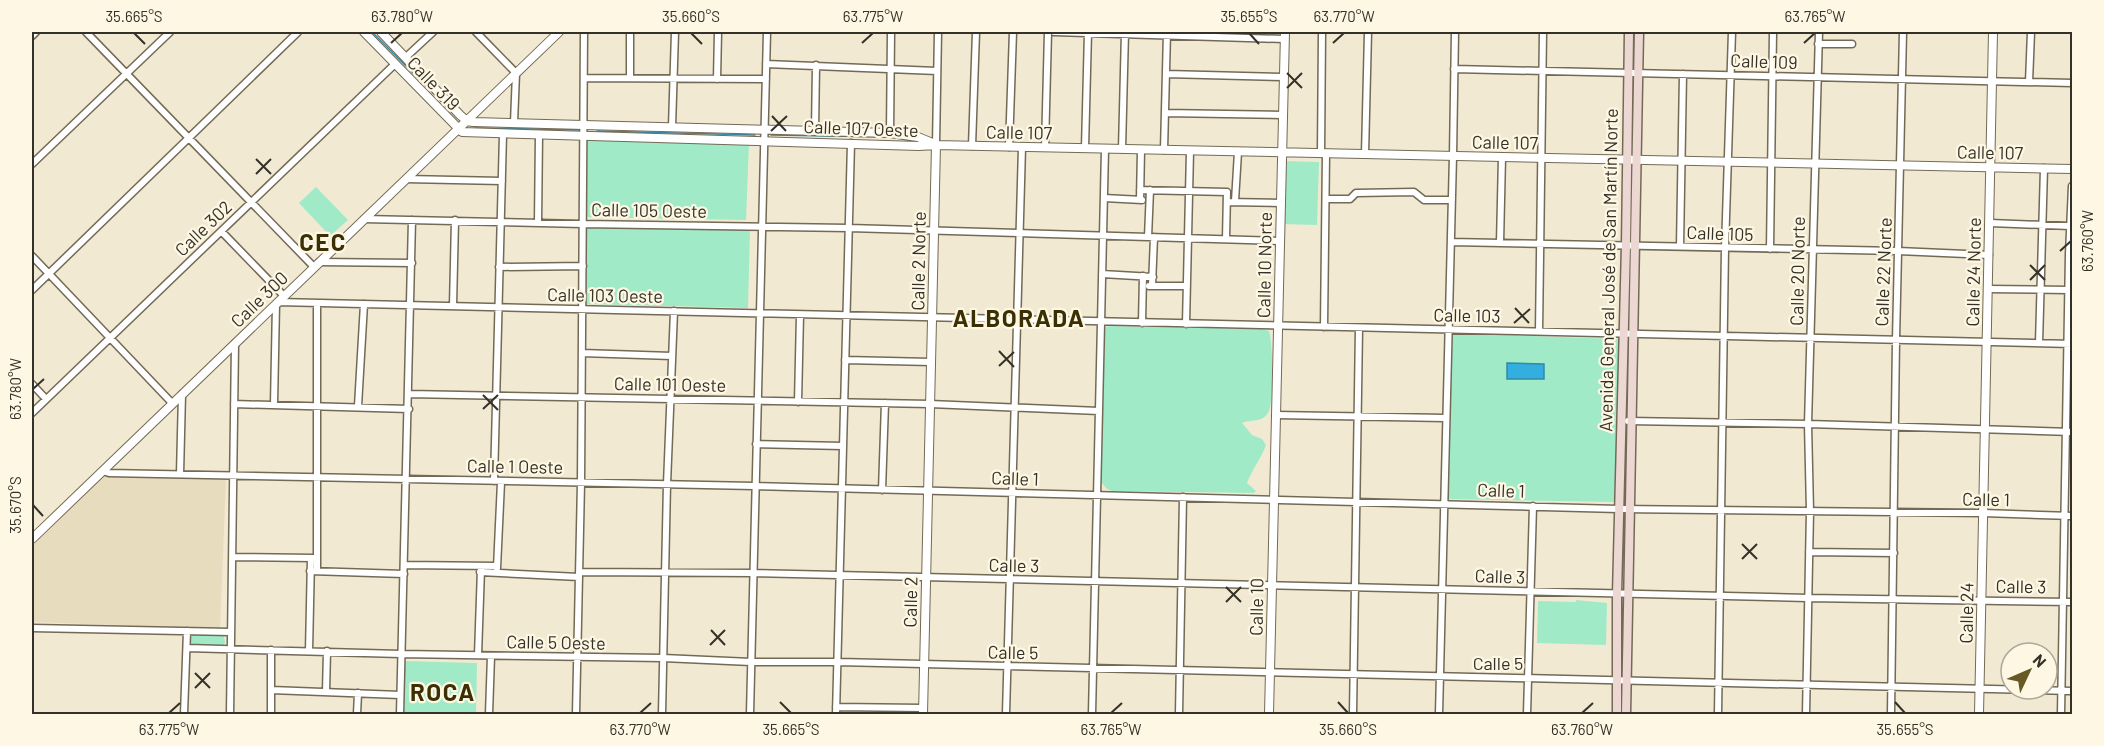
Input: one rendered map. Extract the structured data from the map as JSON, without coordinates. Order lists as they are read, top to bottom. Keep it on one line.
{"streets":{"main road":["Avenida General José de San Martín Norte"],"street":["Calle 109","Calle 319","Calle 107 Oeste","Calle 107","Calle 105 Oeste","Calle 302","Calle 105","Calle 2 Norte","Calle 10 Norte","Calle 20 Norte","Calle 22 Norte","Calle 24 Norte","Calle 103 Oeste","Calle 300","Calle 103","Calle 101 Oeste","Calle 1 Oeste","Calle 1","Calle 3","Calle 2","Calle 10","Calle 24","Calle 5 Oeste","Calle 5"]},"crossings":[["Calle 109","Avenida General José de San Martín Norte"],["Calle 109","Calle 20 Norte"],["Calle 109","Calle 22 Norte"],["Calle 109","Calle 24 Norte"],["Calle 319","Calle 107 Oeste"],["Calle 319","Calle 302"],["Calle 319","Calle 300"],["Calle 107 Oeste","Calle 107"],["Calle 107 Oeste","Calle 2 Norte"],["Calle 107 Oeste","Calle 300"],["Calle 107","Calle 2 Norte"],["Calle 107","Calle 10 Norte"],["Calle 107","Avenida General José de San Martín Norte"],["Calle 107","Calle 20 Norte"],["Calle 107","Calle 22 Norte"],["Calle 107","Calle 24 Norte"],["Calle 105 Oeste","Calle 2 Norte"],["Calle 105 Oeste","Calle 300"],["Calle 105","Avenida General José de San Martín Norte"],["Calle 105","Calle 20 Norte"],["Calle 105","Calle 22 Norte"],["Calle 105","Calle 24 Norte"],["Calle 2 Norte","Calle 103 Oeste"],["Calle 2 Norte","Calle 103"],["Calle 2 Norte","Calle 101 Oeste"],["Calle 2 Norte","Calle 1 Oeste"],["Calle 2 Norte","Calle 1"],["Calle 2 Norte","Calle 2"],["Calle 10 Norte","Calle 103"],["Calle 10 Norte","Calle 1"],["Calle 10 Norte","Calle 10"],["Avenida General José de San Martín Norte","Calle 103"],["Avenida General José de San Martín Norte","Calle 1"],["Avenida General José de San Martín Norte","Calle 3"],["Avenida General José de San Martín Norte","Calle 5"],["Calle 20 Norte","Calle 103"],["Calle 20 Norte","Calle 1"],["Calle 20 Norte","Calle 3"],["Calle 20 Norte","Calle 5"],["Calle 22 Norte","Calle 103"],["Calle 22 Norte","Calle 1"],["Calle 22 Norte","Calle 3"],["Calle 22 Norte","Calle 5"],["Calle 24 Norte","Calle 103"],["Calle 24 Norte","Calle 1"],["Calle 24 Norte","Calle 24"],["Calle 103 Oeste","Calle 300"],["Calle 103 Oeste","Calle 103"],["Calle 300","Calle 1 Oeste"],["Calle 1 Oeste","Calle 1"],["Calle 1 Oeste","Calle 2"],["Calle 1","Calle 2"],["Calle 1","Calle 10"],["Calle 1","Calle 24"],["Calle 3","Calle 2"],["Calle 3","Calle 10"],["Calle 3","Calle 24"],["Calle 2","Calle 5 Oeste"],["Calle 2","Calle 5"],["Calle 10","Calle 5"],["Calle 24","Calle 5"],["Calle 5 Oeste","Calle 5"]],"districts":["CEC","ALBORADA","ROCA"],"north":"top right","coordinates":["35.665°S","63.780°W","35.660°S","63.775°W","35.655°S","63.770°W","63.765°W","63.760°W","35.670°S"]}
